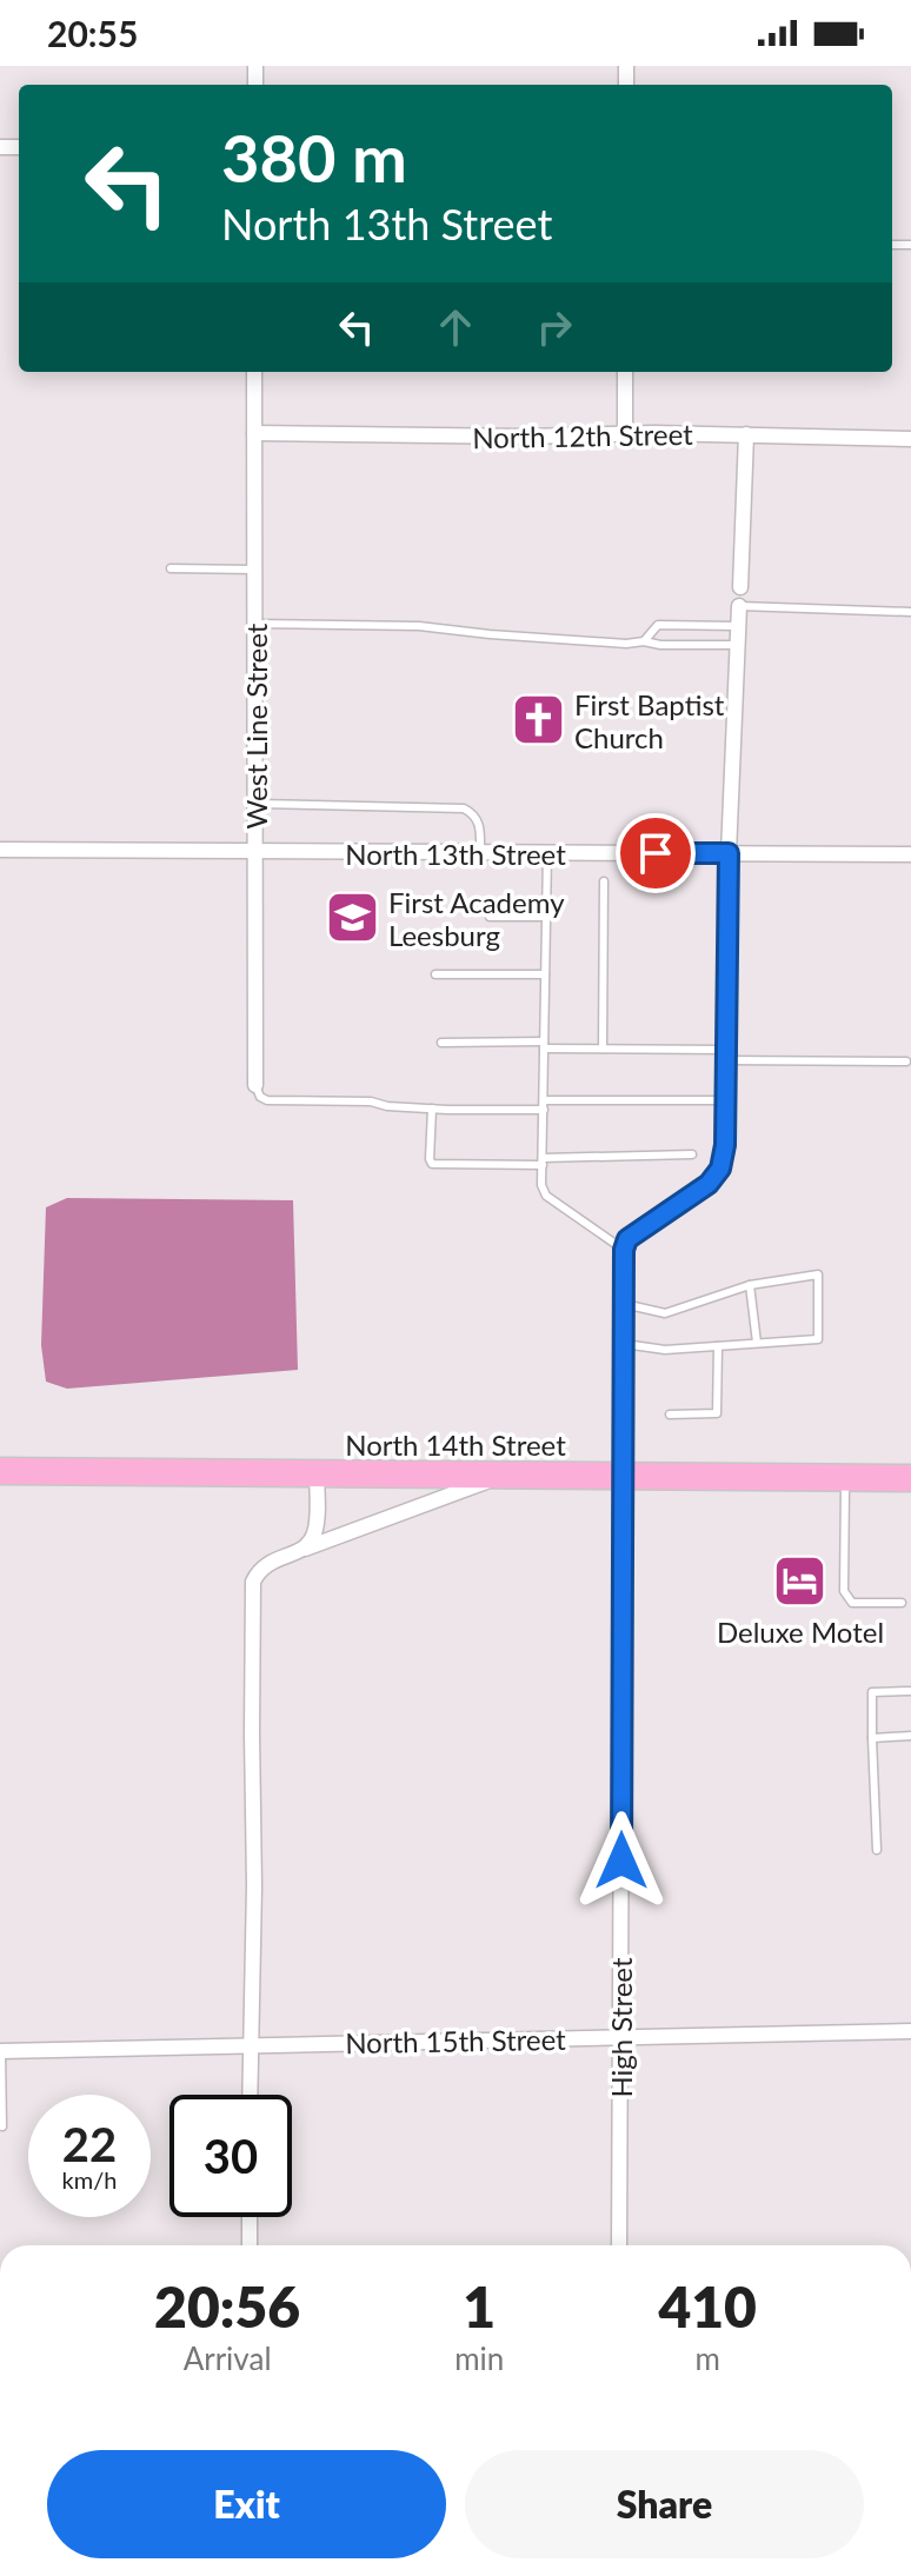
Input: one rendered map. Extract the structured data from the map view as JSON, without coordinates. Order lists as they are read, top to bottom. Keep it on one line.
{"streets":{"highway":["North 14th Street"],"street":["North 12th Street","West Line Street","North 13th Street","High Street","North 15th Street"]},"crossings":[["North 12th Street","West Line Street"],["West Line Street","North 13th Street"],["North 14th Street","High Street"],["High Street","North 15th Street"]],"places":{"church":["First Baptist Church"],"school or university":["First Academy Leesburg"],"hotel":["Deluxe Motel"]},"page":{"status":"20:55","turn":["380 m","North 13th Street"],"speed":"22 km/h","limit":"30","eta":["20:56","Arrival","1","min","410","m"],"buttons":["Exit","Share"]}}
